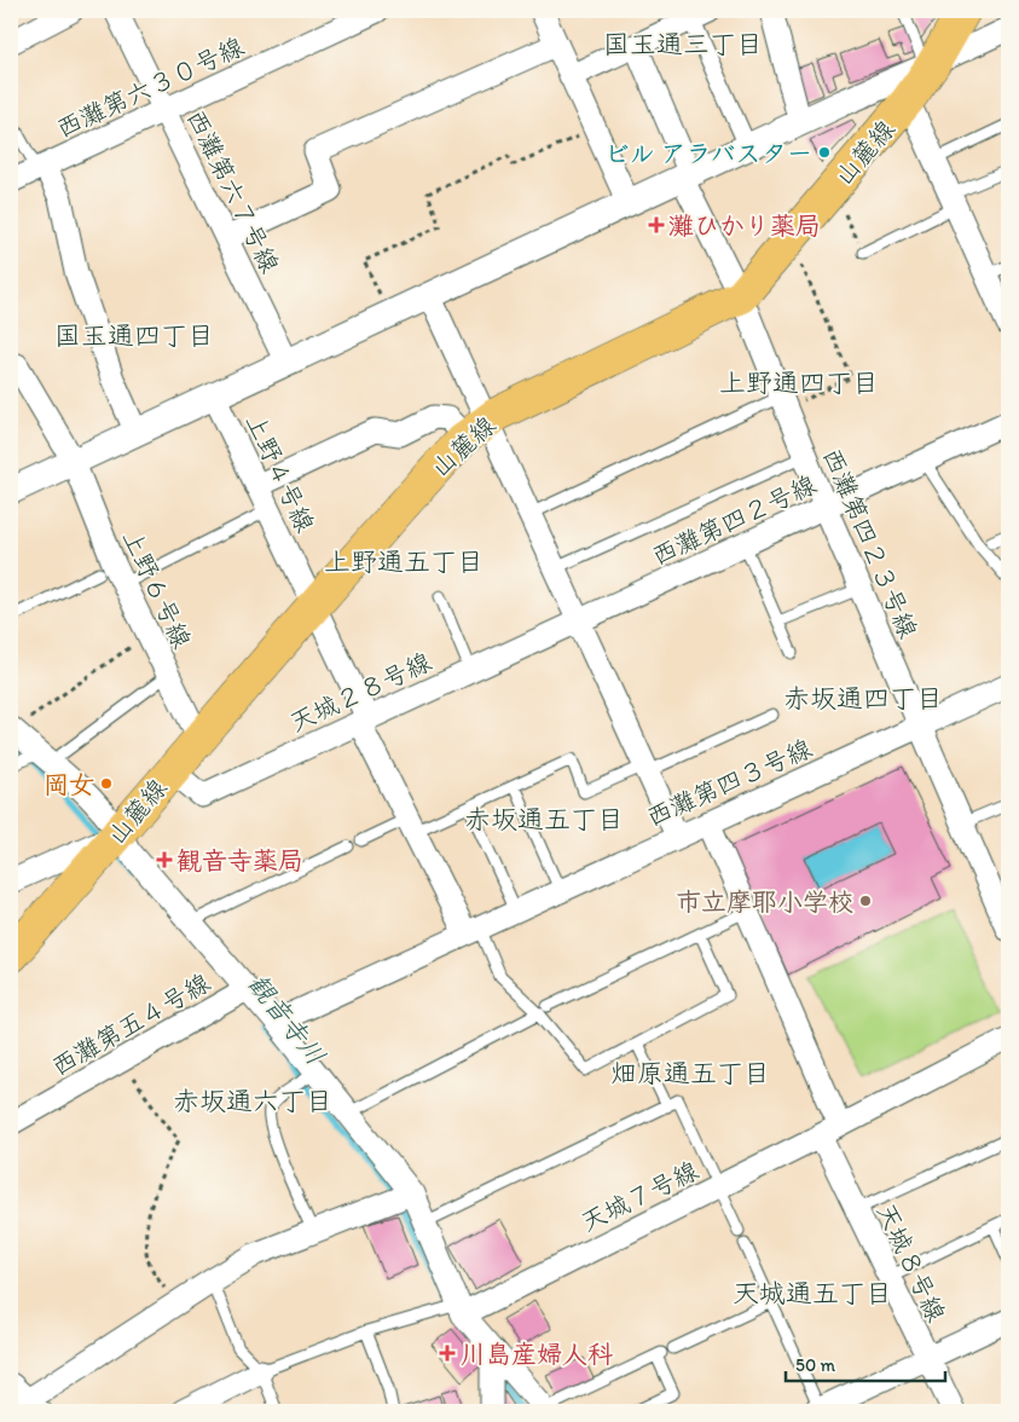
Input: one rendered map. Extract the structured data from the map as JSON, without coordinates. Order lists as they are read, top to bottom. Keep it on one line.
{"streets":{"main road":["山麓線"],"street":["西灘第六３０号線","西灘第六７号線","上野４号線","西灘第四２号線","西灘第四２３号線","上野６号線","天城２８号線","西灘第四３号線","西灘第五４号線","天城７号線","天城８号線"]},"crossings":[["西灘第六３０号線","西灘第六７号線"],["山麓線","上野４号線"],["山麓線","西灘第四２３号線"],["山麓線","上野６号線"],["山麓線","天城２８号線"],["上野４号線","天城２８号線"],["上野４号線","西灘第四３号線"],["西灘第四２号線","西灘第四２３号線"],["西灘第四２号線","天城２８号線"],["西灘第四２３号線","西灘第四３号線"],["西灘第四３号線","天城８号線"],["天城７号線","天城８号線"]],"districts":["国玉通三丁目","国玉通四丁目","上野通四丁目","上野通五丁目","赤坂通四丁目","赤坂通五丁目","畑原通五丁目","赤坂通六丁目","天城通五丁目"],"water":["観音寺川"],"places":{"other":["ビル アラバスター","岡女","市立摩耶小学校"],"health":["灘ひかり薬局","観音寺薬局","川島産婦人科"]},"scale_bar":"50 m"}
